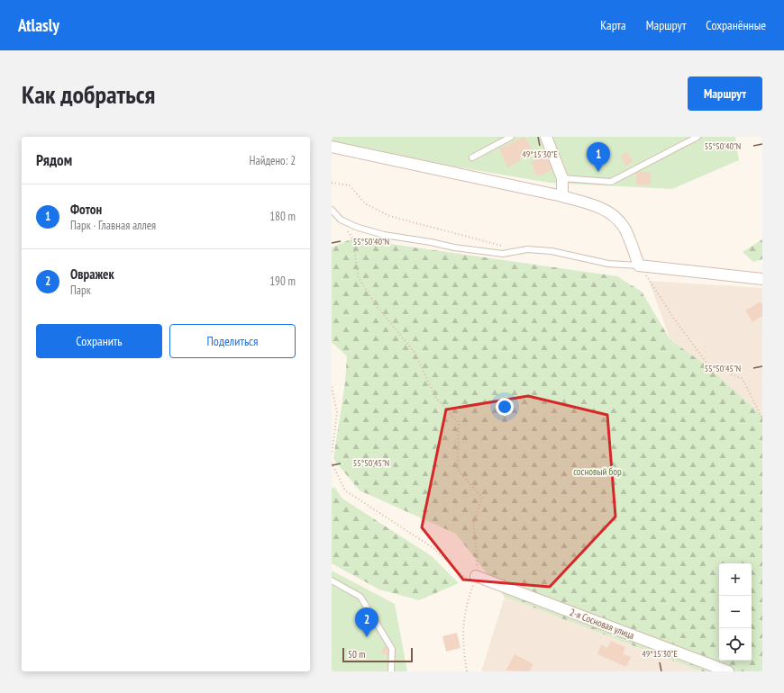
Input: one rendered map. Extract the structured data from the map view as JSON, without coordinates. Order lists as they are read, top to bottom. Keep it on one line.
{"streets":{"street":["2-я Сосновая улица"]},"parks":["сосновый бор"],"scale_bar":"50 m","page":{"header":"Atlasly","nav":["Карта","Маршрут","Сохранённые"],"buttons":["Маршрут",["Сохранить","Поделиться"]],"title":"Как добраться","heading":["Рядом","Найдено: 2"],"pins":["1","2"],"list":[{"mark":"1","name":"Фотон","note":"Парк · Главная аллея","value":"180 m"},{"mark":"2","name":"Овражек","note":"Парк","value":"190 m"}],"map_buttons":["+","−"],"scale":"50 m"},"coordinates":["55°50'40\"N","49°15'30\"E","55°50'45\"N"]}
